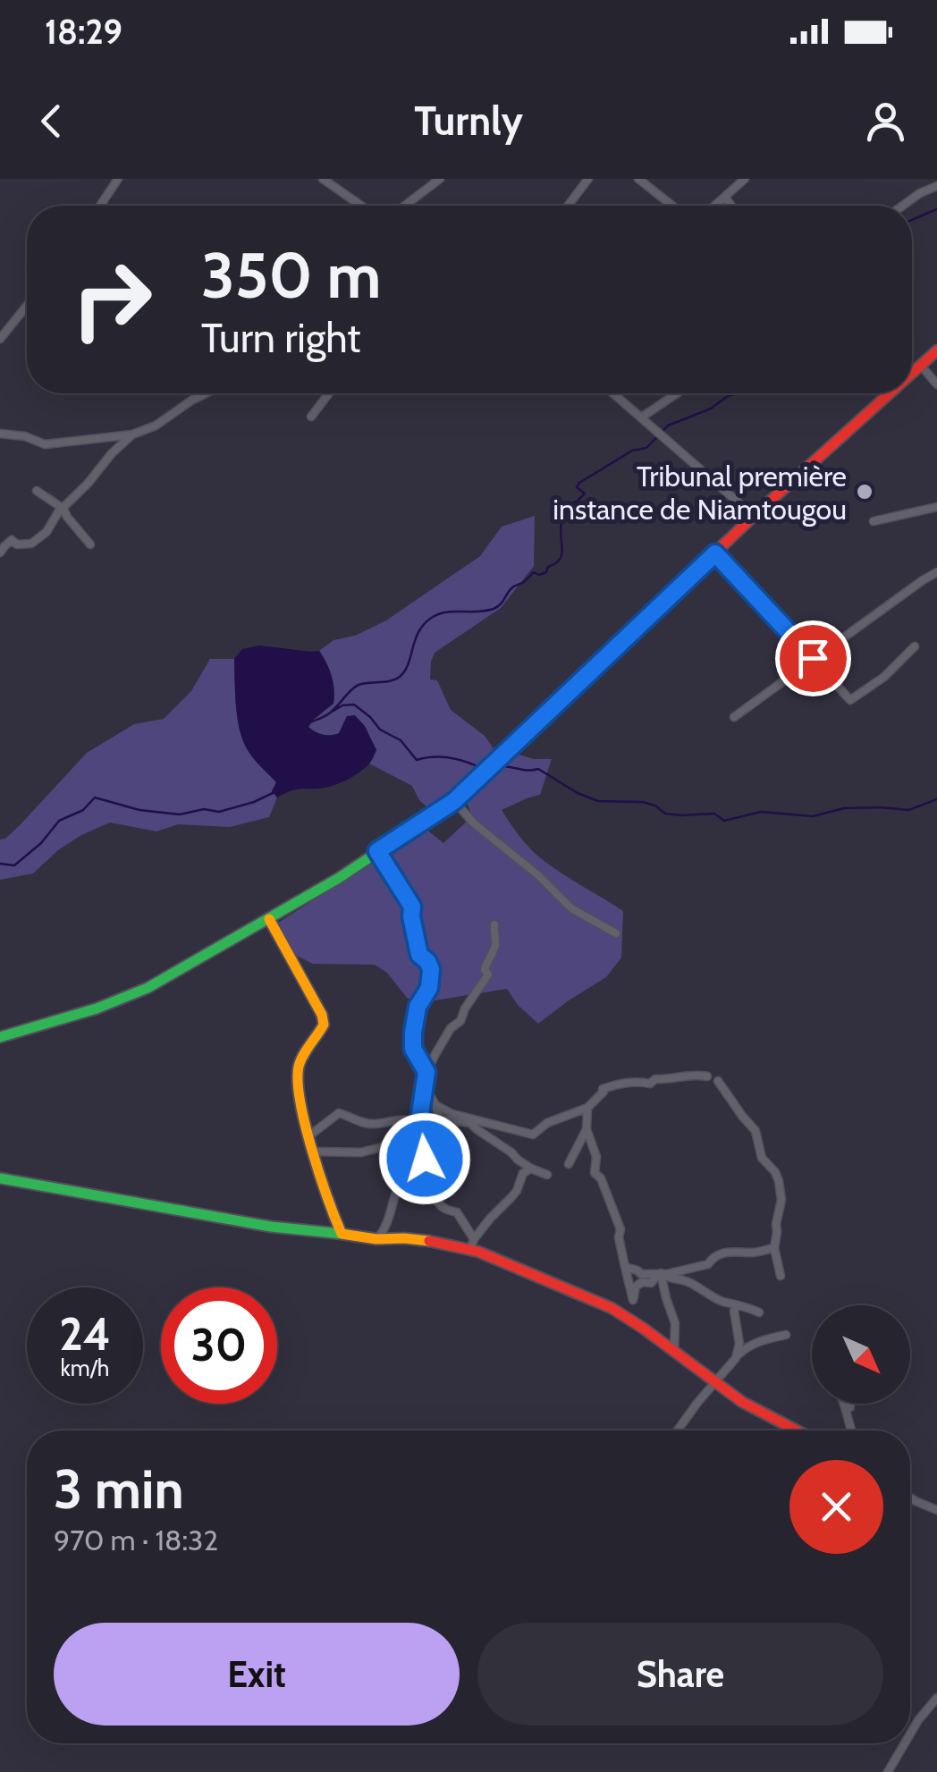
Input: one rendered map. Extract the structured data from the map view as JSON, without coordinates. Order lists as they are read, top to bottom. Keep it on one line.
{"places":["Tribunal première instance de Niamtougou"],"north":"bottom right","page":{"status":"18:29","header":"Turnly","turn":["350 m","Turn right"],"speed":"24 km/h","limit":"30","heading":["3 min","970 m · 18:32"],"buttons":["Exit","Share"]}}
